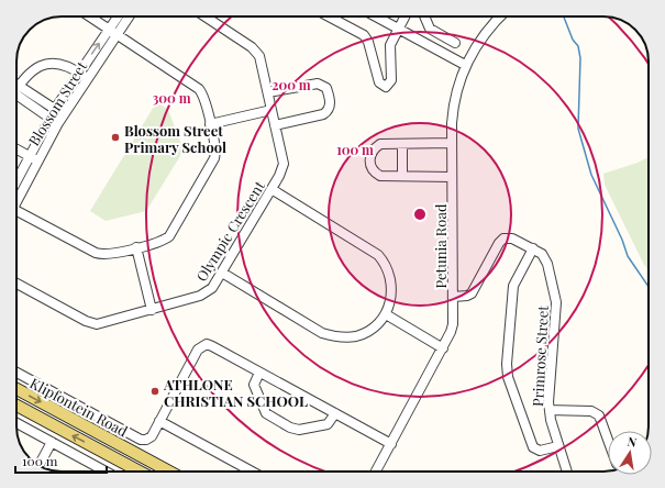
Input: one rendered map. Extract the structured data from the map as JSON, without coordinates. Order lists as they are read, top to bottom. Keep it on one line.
{"streets":{"main road":["Klipfontein Road"],"street":["Blossom Street","Olympic Crescent","Petunia Road","Primrose Street"]},"crossings":[["Petunia Road","Primrose Street"]],"places":["Blossom Street Primary School","ATHLONE CHRISTIAN SCHOOL"],"scale_bar":"100 m","north":"top","rings":["200 m","300 m","100 m"]}
